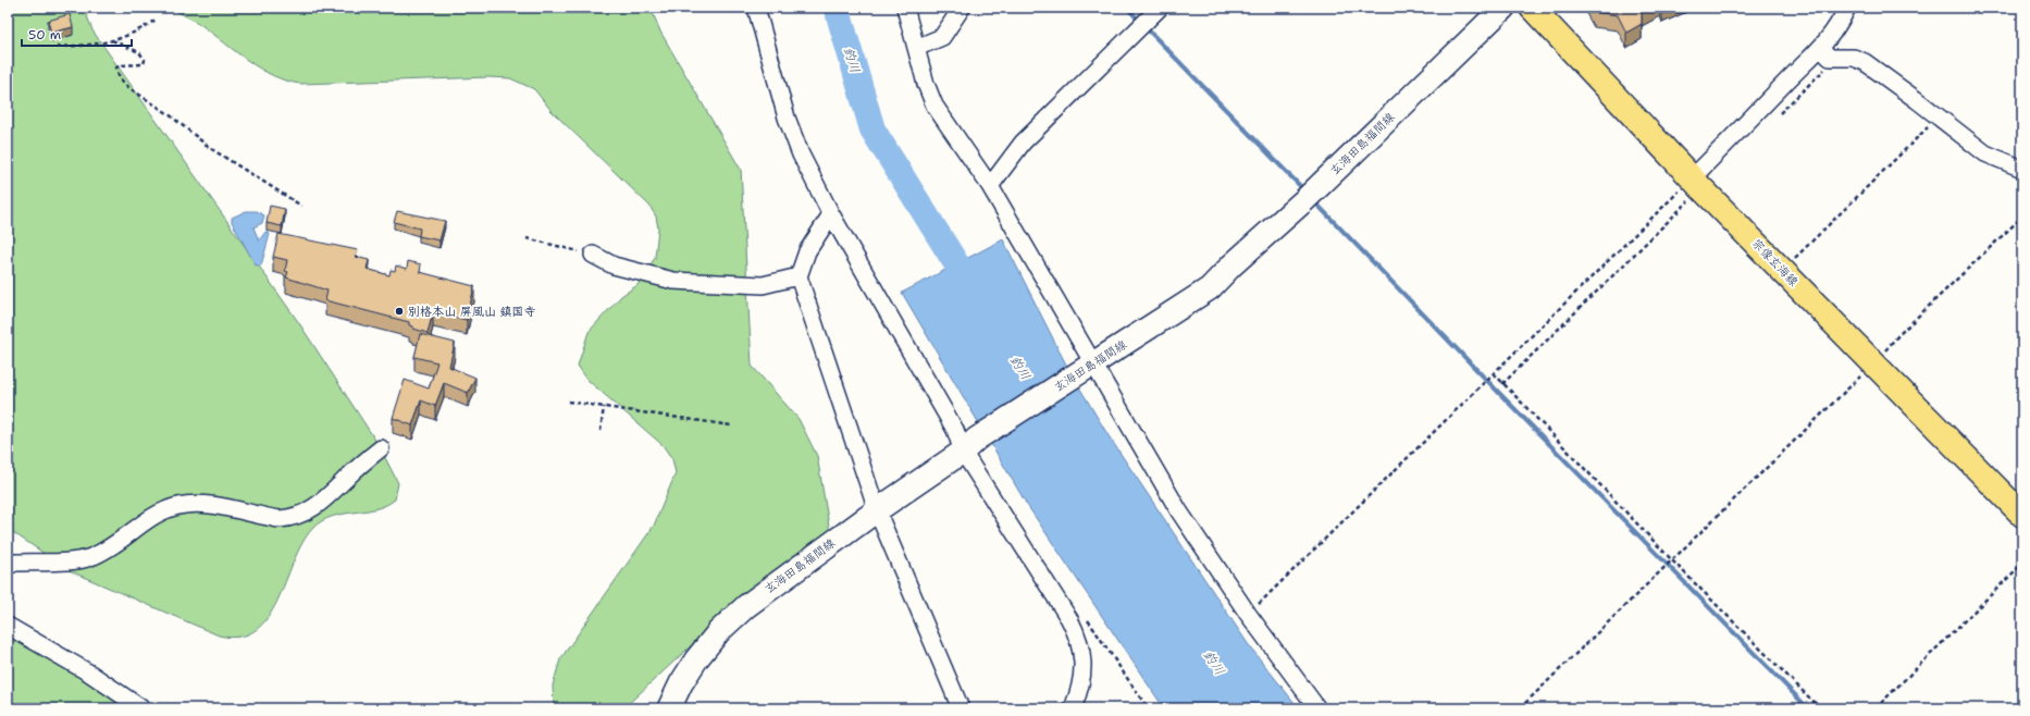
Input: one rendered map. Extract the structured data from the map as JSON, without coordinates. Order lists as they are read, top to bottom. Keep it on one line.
{"streets":{"main road":["玄海田島福間線","宗像玄海線"]},"water":["釣川"],"places":["別格本山 屏風山 鎮国寺"],"scale_bar":"50 m"}
